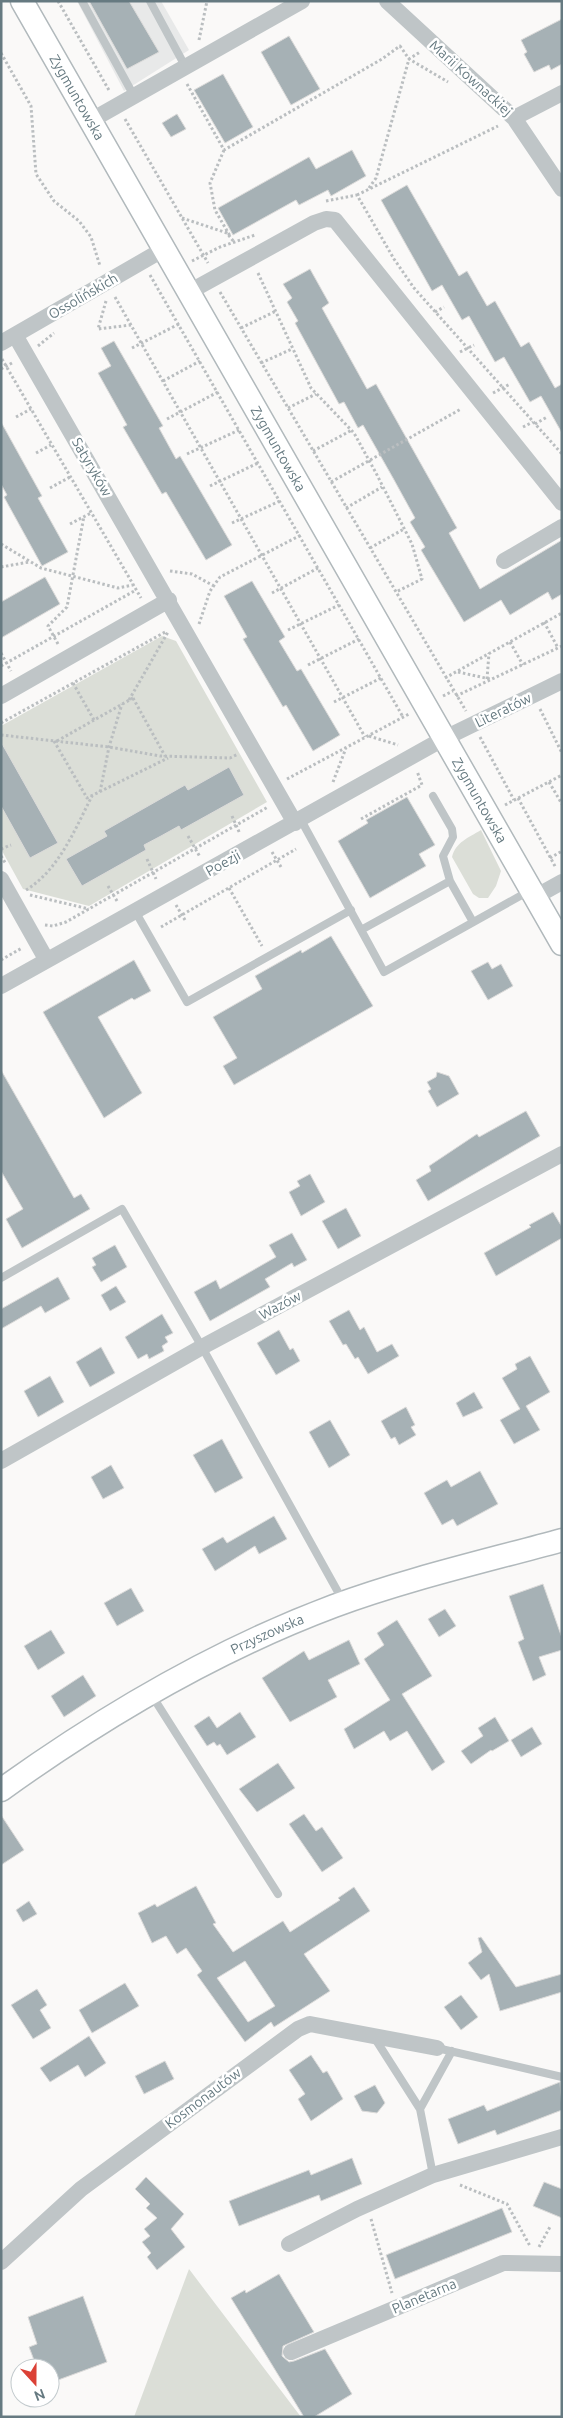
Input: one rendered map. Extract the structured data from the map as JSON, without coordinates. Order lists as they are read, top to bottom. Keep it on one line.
{"streets":{"street":["Marii Kownackiej","Zygmuntowska","Ossolińskich","Satyryków","Literatów","Poezji","Wazów","Przyszowska","Kosmonautów","Planetarna"]},"crossings":[["Zygmuntowska","Ossolińskich"],["Zygmuntowska","Literatów"],["Zygmuntowska","Poezji"],["Ossolińskich","Satyryków"],["Satyryków","Poezji"],["Literatów","Poezji"]],"north":"bottom"}
